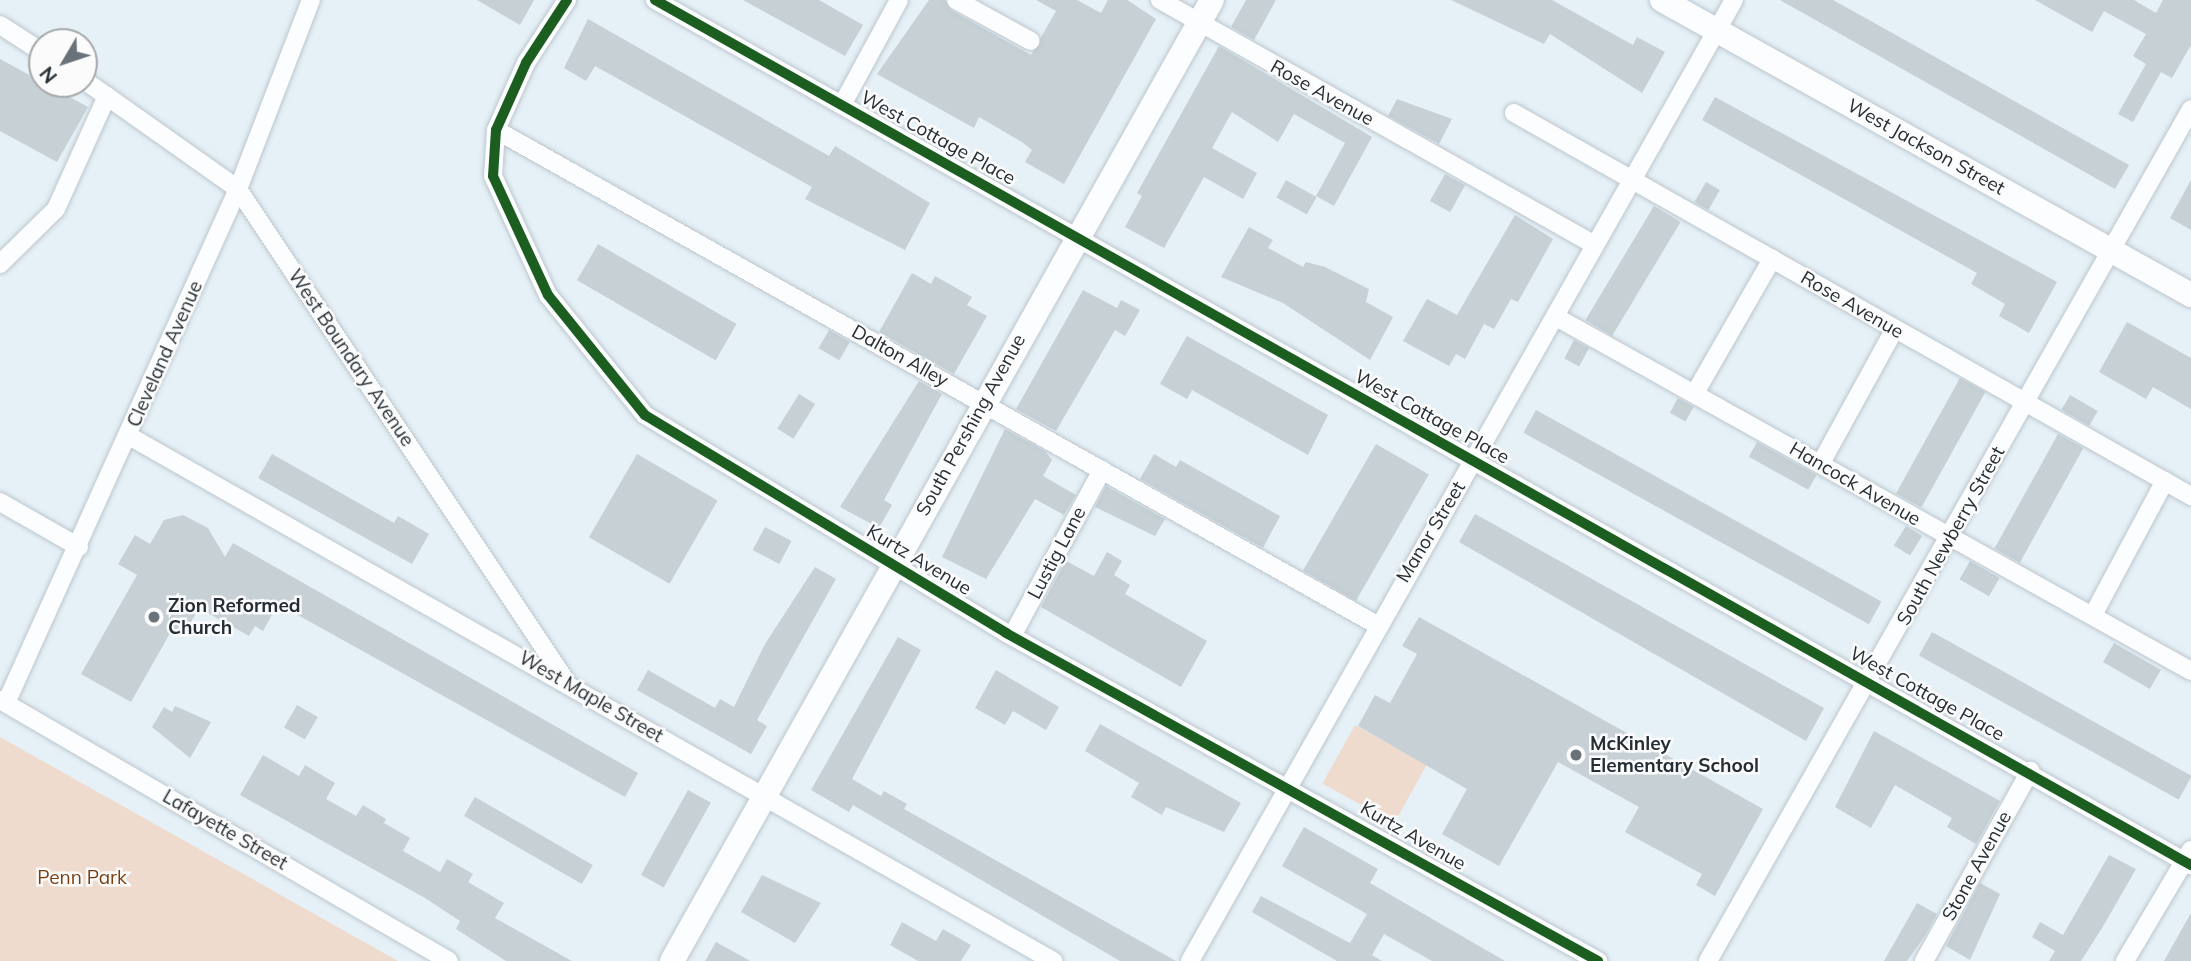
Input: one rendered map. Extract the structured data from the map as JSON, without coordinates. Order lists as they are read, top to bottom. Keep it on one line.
{"streets":{"street":["Rose Avenue","West Cottage Place","West Jackson Street","Cleveland Avenue","Dalton Alley","West Boundary Avenue","South Pershing Avenue","Hancock Avenue","Manor Street","South Newberry Street","Lustig Lane","Kurtz Avenue","West Maple Street","Lafayette Street","Stone Avenue"]},"crossings":[["Rose Avenue","South Pershing Avenue"],["Rose Avenue","Manor Street"],["Rose Avenue","South Newberry Street"],["West Cottage Place","South Pershing Avenue"],["West Cottage Place","Manor Street"],["West Cottage Place","South Newberry Street"],["West Cottage Place","Stone Avenue"],["West Jackson Street","Manor Street"],["West Jackson Street","South Newberry Street"],["Cleveland Avenue","West Boundary Avenue"],["Cleveland Avenue","West Maple Street"],["Cleveland Avenue","Lafayette Street"],["Dalton Alley","South Pershing Avenue"],["Dalton Alley","Manor Street"],["Dalton Alley","Lustig Lane"],["Dalton Alley","Kurtz Avenue"],["West Boundary Avenue","West Maple Street"],["South Pershing Avenue","Kurtz Avenue"],["South Pershing Avenue","West Maple Street"],["Hancock Avenue","Manor Street"],["Hancock Avenue","South Newberry Street"],["Manor Street","Kurtz Avenue"],["Lustig Lane","Kurtz Avenue"]],"parks":["Penn Park"],"places":["Zion Reformed Church","McKinley Elementary School"],"north":"bottom left"}
